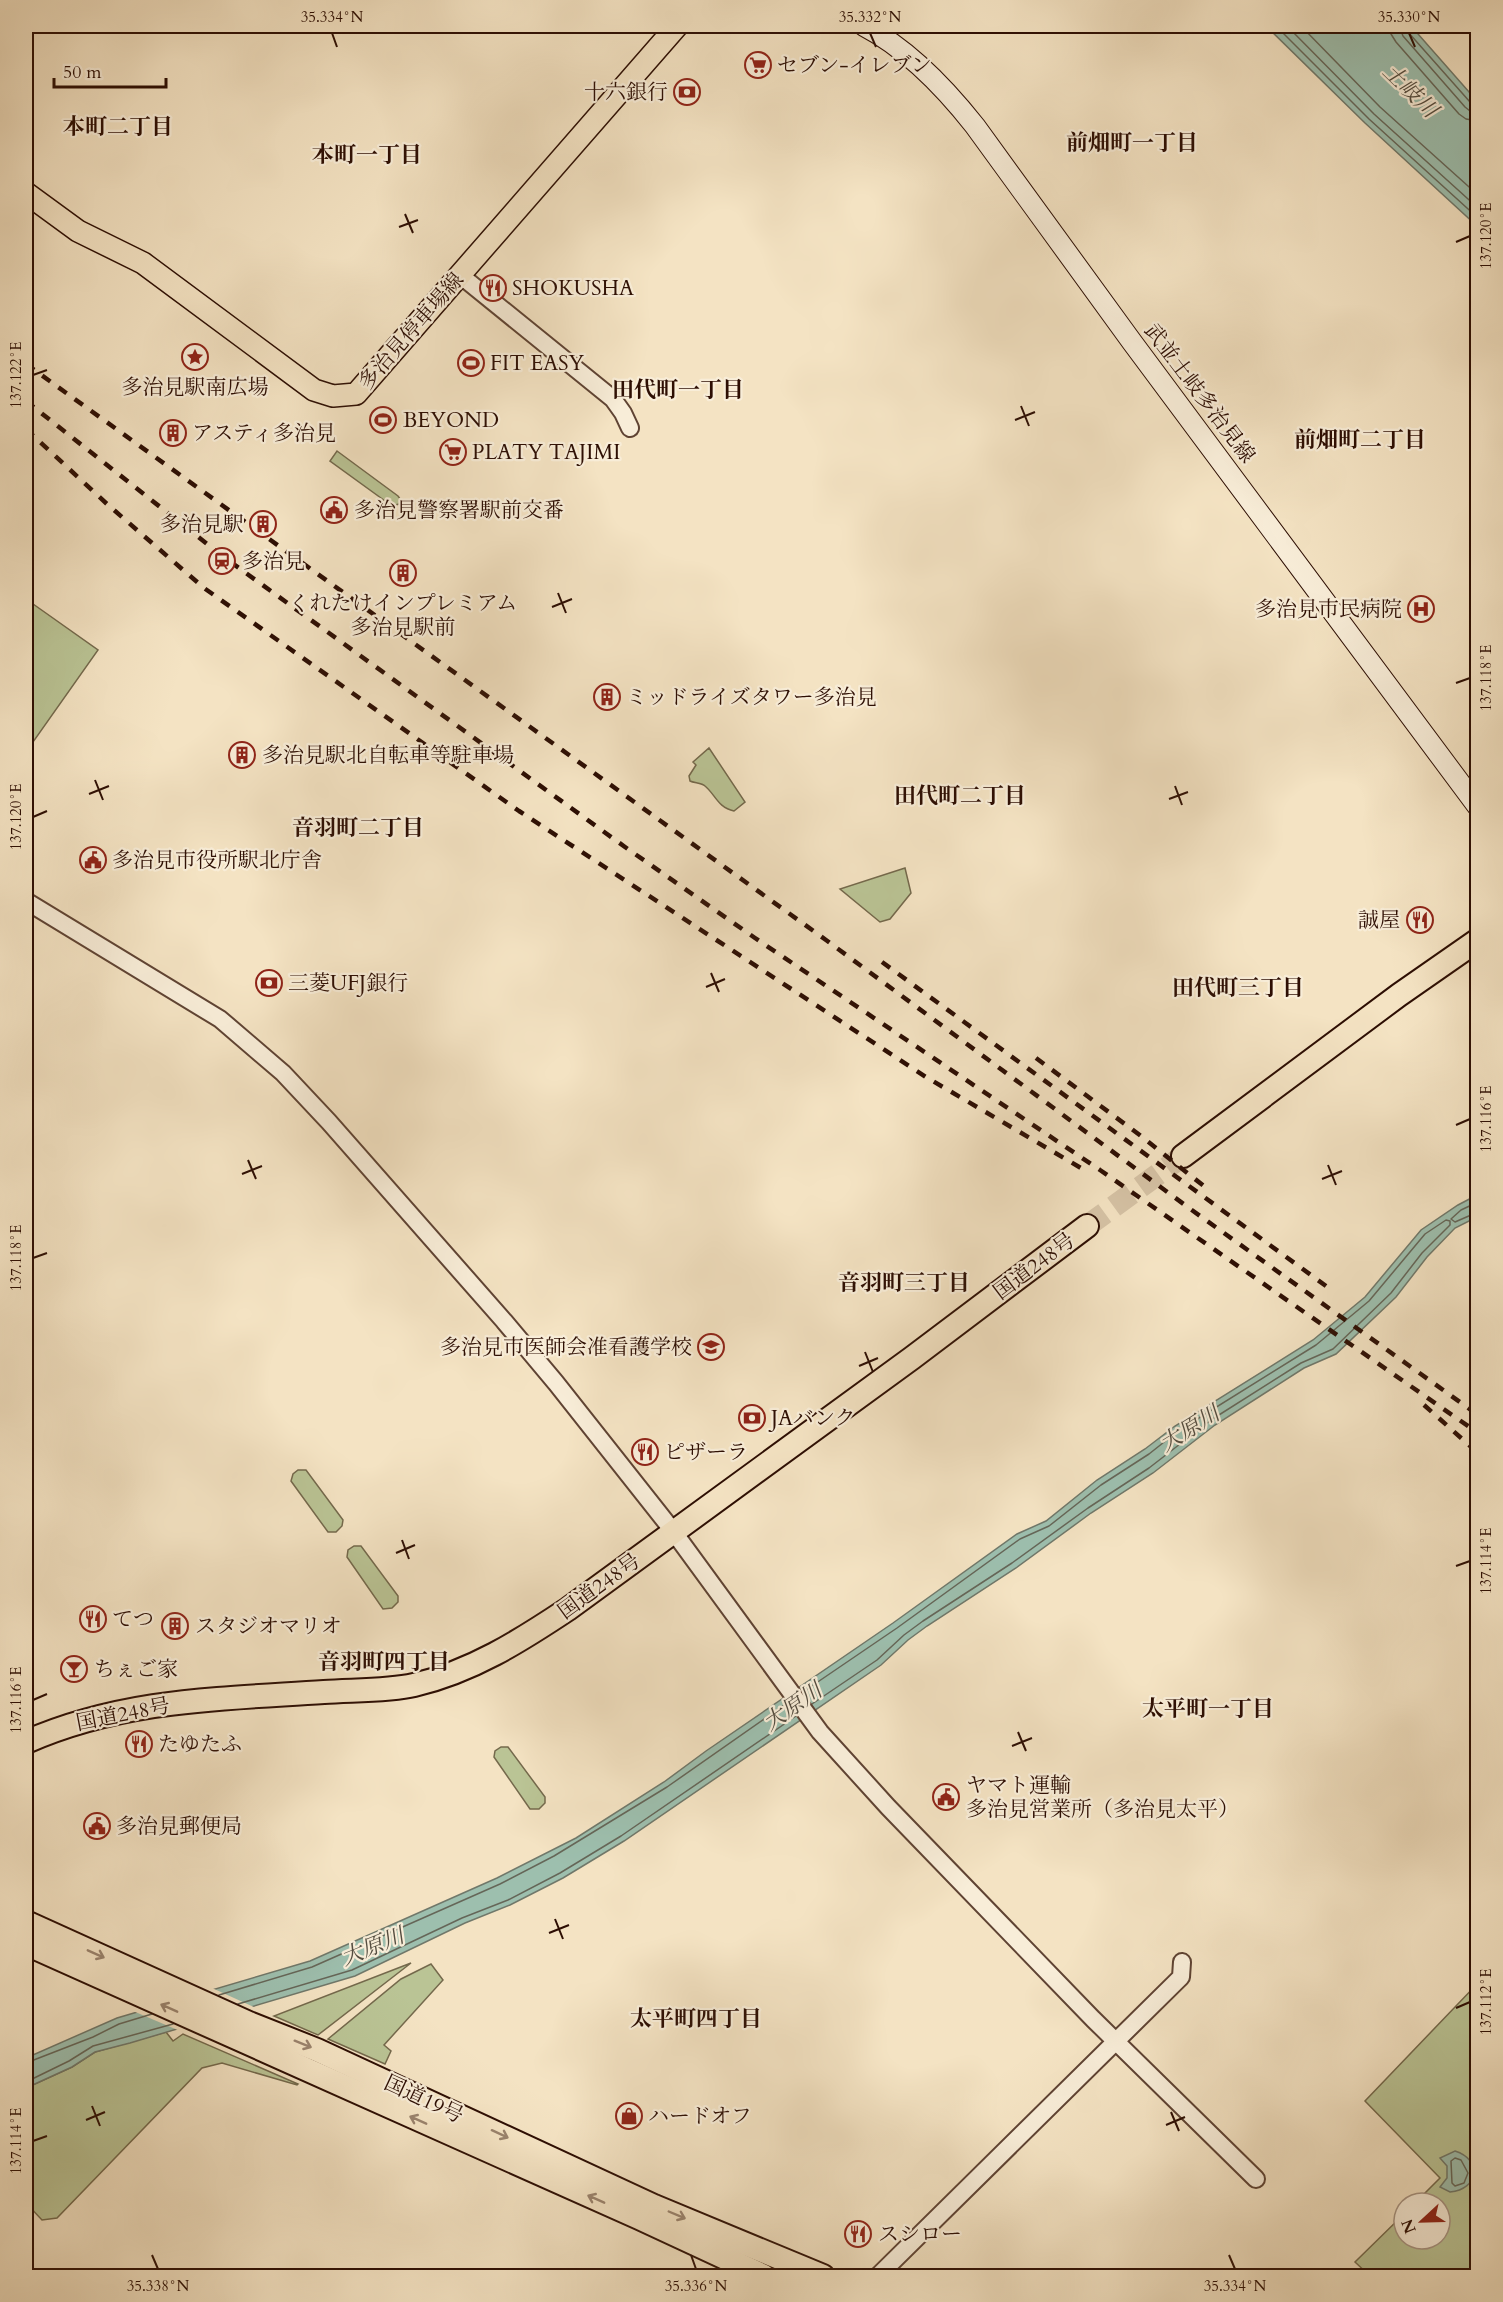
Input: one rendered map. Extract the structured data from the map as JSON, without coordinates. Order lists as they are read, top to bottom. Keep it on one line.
{"streets":{"highway":["国道248号","国道19号"],"main road":["多治見停車場線","武並土岐多治見線"]},"districts":["本町二丁目","前畑町一丁目","本町一丁目","田代町一丁目","前畑町二丁目","田代町二丁目","音羽町二丁目","田代町三丁目","音羽町三丁目","音羽町四丁目","太平町一丁目","太平町四丁目"],"water":["土岐川","大原川"],"places":{"supermarket":["セブン-イレブン","PLATY TAJIMI"],"bank":["十六銀行","三菱UFJ銀行","JAバンク"],"restaurant":["SHOKUSHA","誠屋","ピザーラ","てつ","たゆたふ","スシロー"],"place":["多治見駅南広場"],"sports":["FIT EASY","BEYOND"],"building":["アスティ多治見","多治見駅","くれたけインプレミアム 多治見駅前","ミッドライズタワー多治見","多治見駅北自転車等駐車場","スタジオマリオ"],"public building":["多治見警察署駅前交番","多治見市役所駅北庁舎","ヤマト運輸 多治見営業所（多治見太平）","多治見郵便局"],"station":["多治見"],"hospital":["多治見市民病院"],"school or university":["多治見市医師会准看護学校"],"bar":["ちぇご家"],"shop":["ハードオフ"]},"scale_bar":"50 m","north":"left","coordinates":["35.334°N","35.332°N","35.330°N","137.120°E","137.122°E","137.118°E","137.116°E","137.114°E","137.112°E","35.338°N","35.336°N"]}
